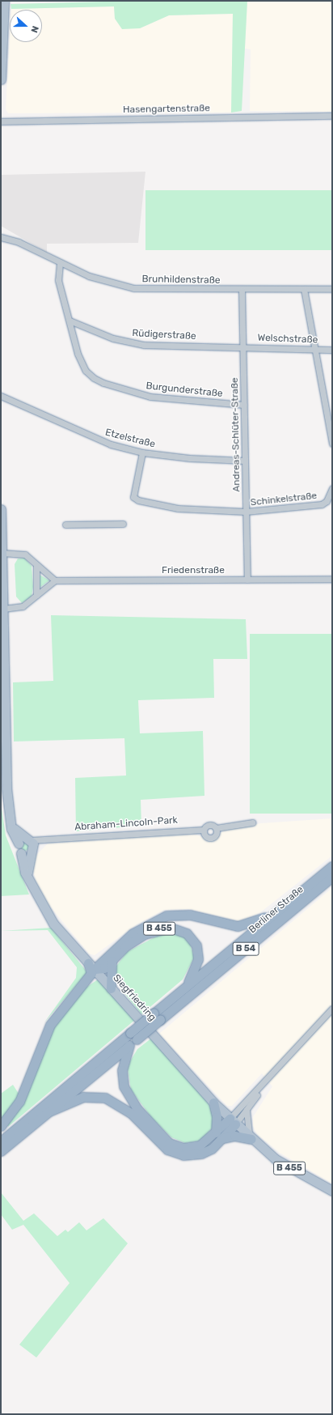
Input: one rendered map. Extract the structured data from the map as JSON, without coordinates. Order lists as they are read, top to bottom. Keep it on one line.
{"streets":{"highway":["Berliner Straße","B 455","B 54"],"main road":["Siegfriedring"],"street":["Hasengartenstraße","Brunhildenstraße","Rüdigerstraße","Welschstraße","Burgunderstraße","Andreas-Schlüter-Straße","Etzelstraße","Schinkelstraße","Friedenstraße","Abraham-Lincoln-Park"]},"crossings":[["Brunhildenstraße","Burgunderstraße"],["Brunhildenstraße","Andreas-Schlüter-Straße"],["Rüdigerstraße","Welschstraße"],["Rüdigerstraße","Burgunderstraße"],["Rüdigerstraße","Andreas-Schlüter-Straße"],["Welschstraße","Andreas-Schlüter-Straße"],["Burgunderstraße","Andreas-Schlüter-Straße"],["Andreas-Schlüter-Straße","Etzelstraße"],["Andreas-Schlüter-Straße","Schinkelstraße"],["Andreas-Schlüter-Straße","Friedenstraße"],["Etzelstraße","Schinkelstraße"],["Abraham-Lincoln-Park","Siegfriedring"],["Berliner Straße","B 455"],["Berliner Straße","B 54"],["B 455","B 54"],["B 455","Siegfriedring"]],"north":"right"}
